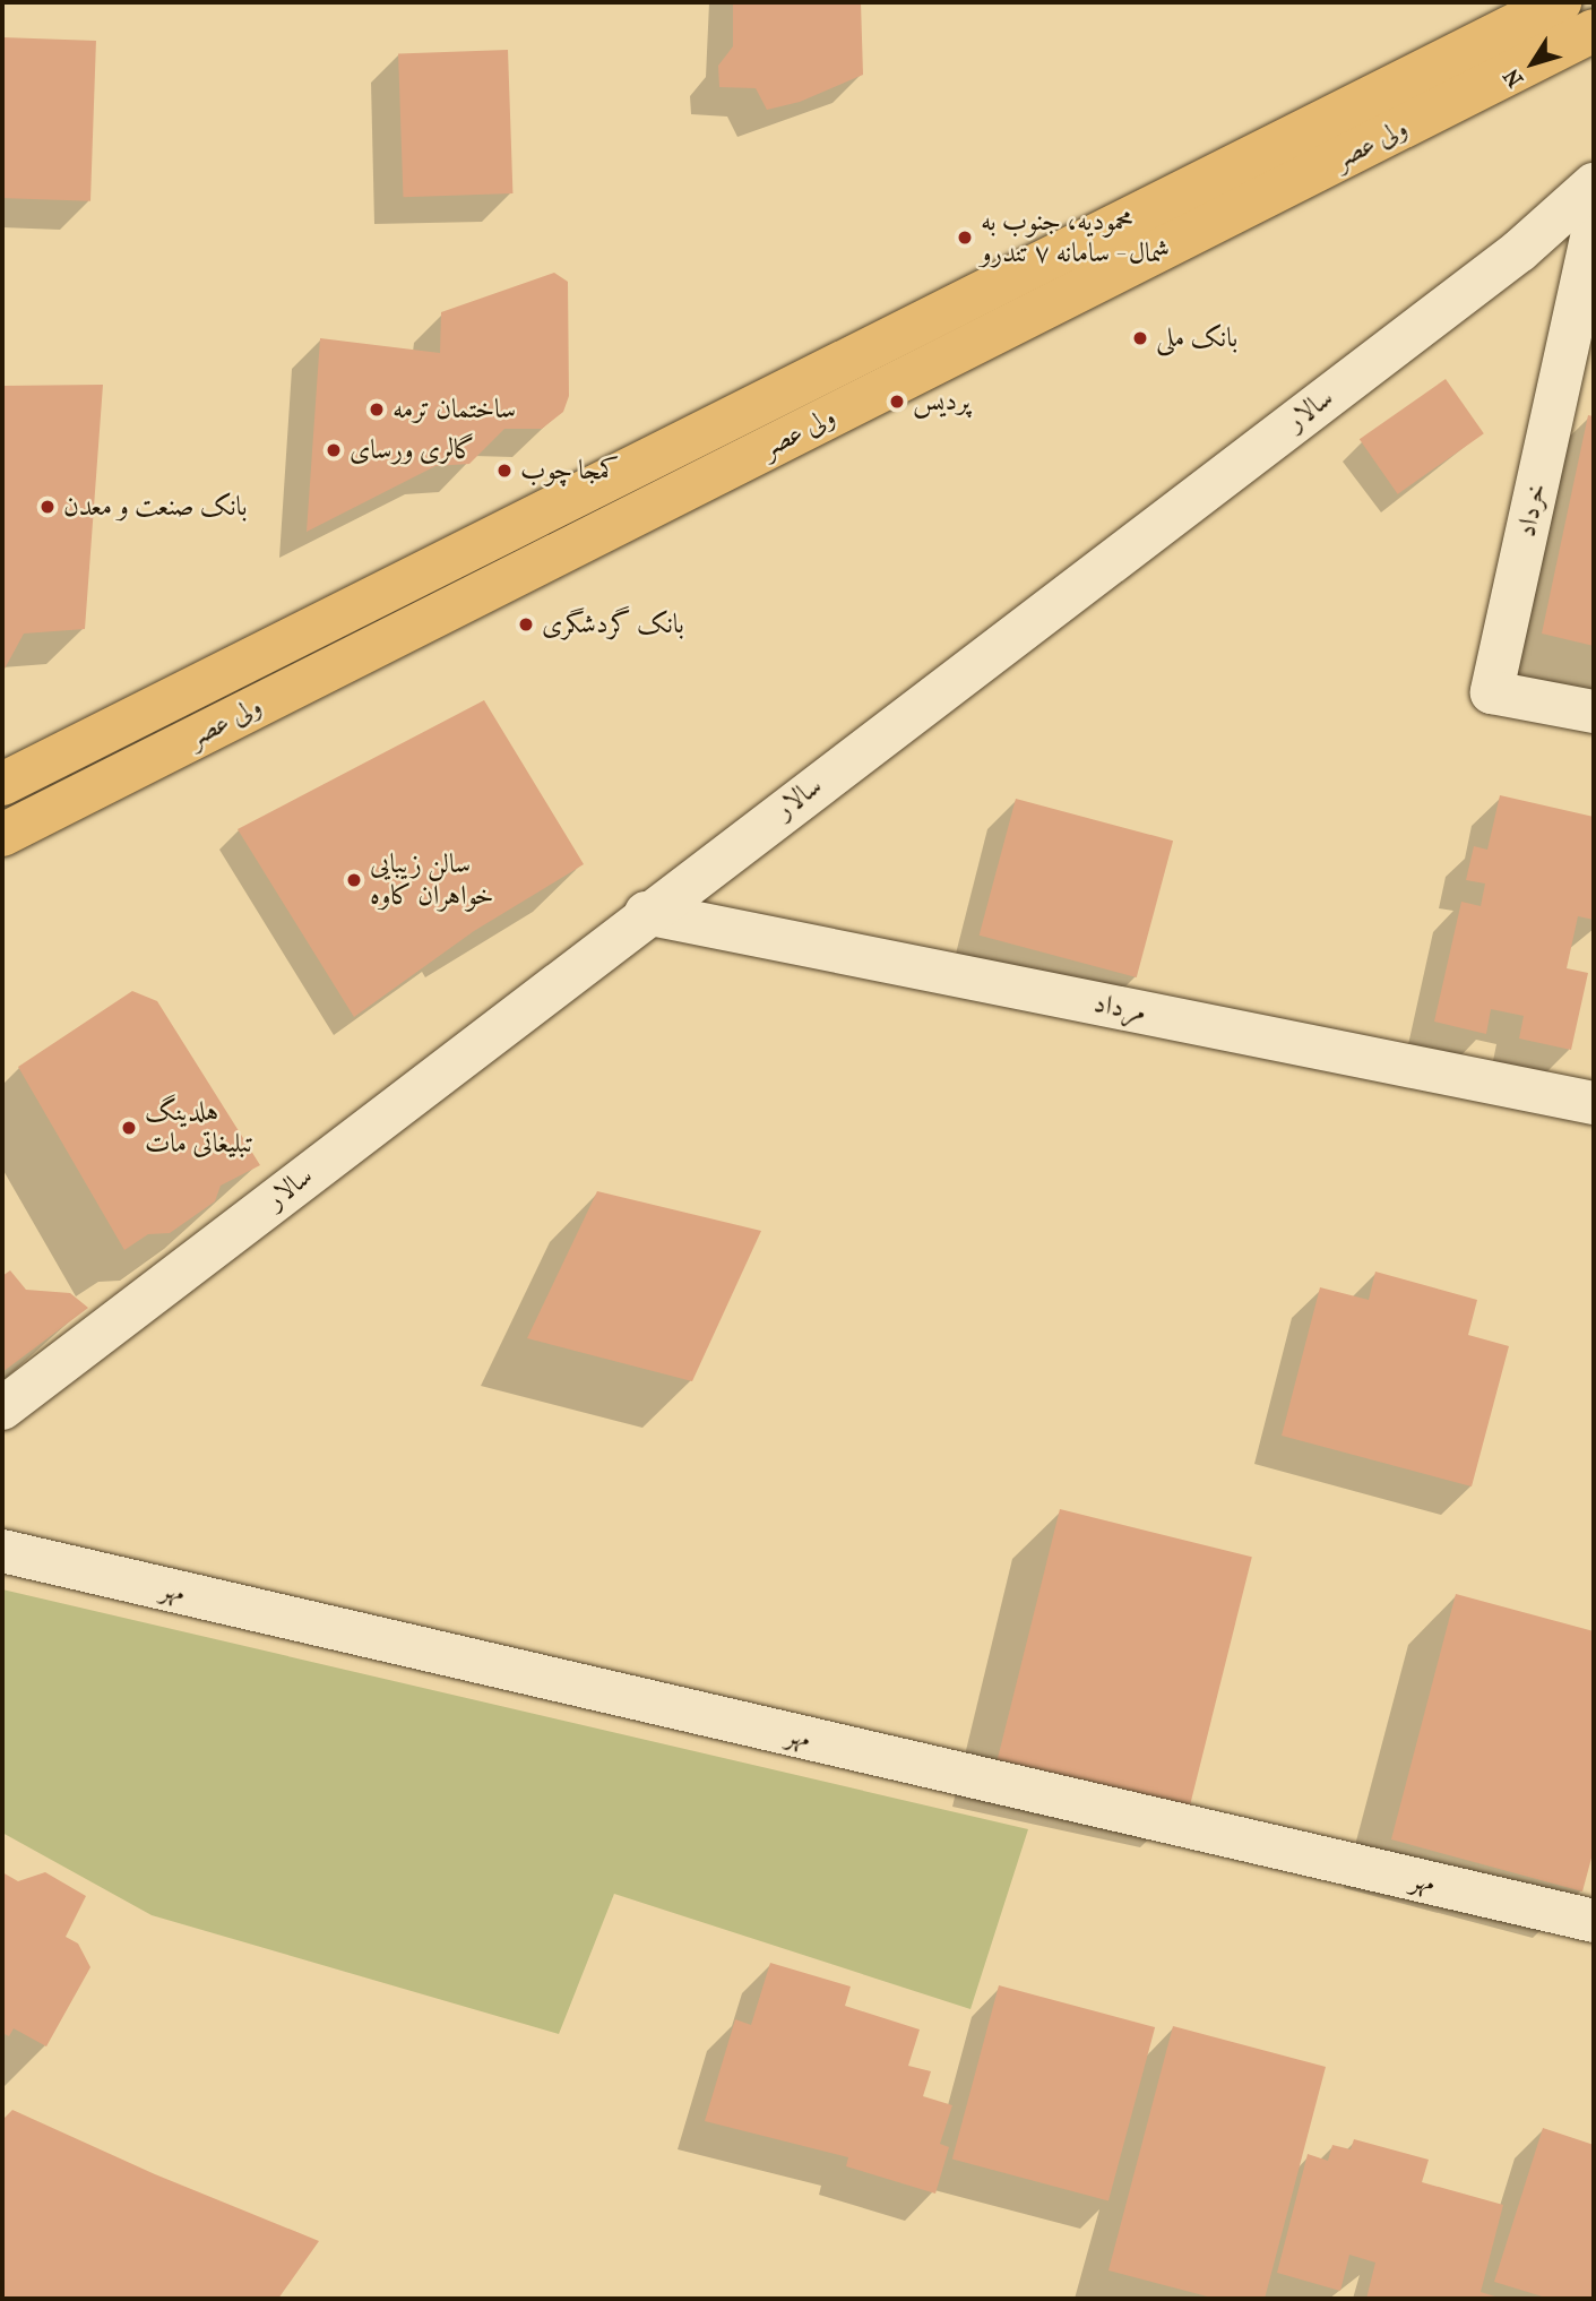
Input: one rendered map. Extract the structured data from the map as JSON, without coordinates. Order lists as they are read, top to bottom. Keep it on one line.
{"streets":{"main road":["ولی عصر"],"street":["سالار","خرداد","مرداد","مهر"]},"crossings":[["سالار","مرداد"]],"places":["محمودیه، جنوب به شمال - سامانه ۷ تندرو","بانک ملی","پردیس","ساختمان ترمه","گالری ورسای","کمجا چوب","بانک صنعت و معدن","بانک گردشگری","سالن زیبایی خواهران کاوه","هلدینگ تبلیغاتی مات"],"north":"bottom left"}
